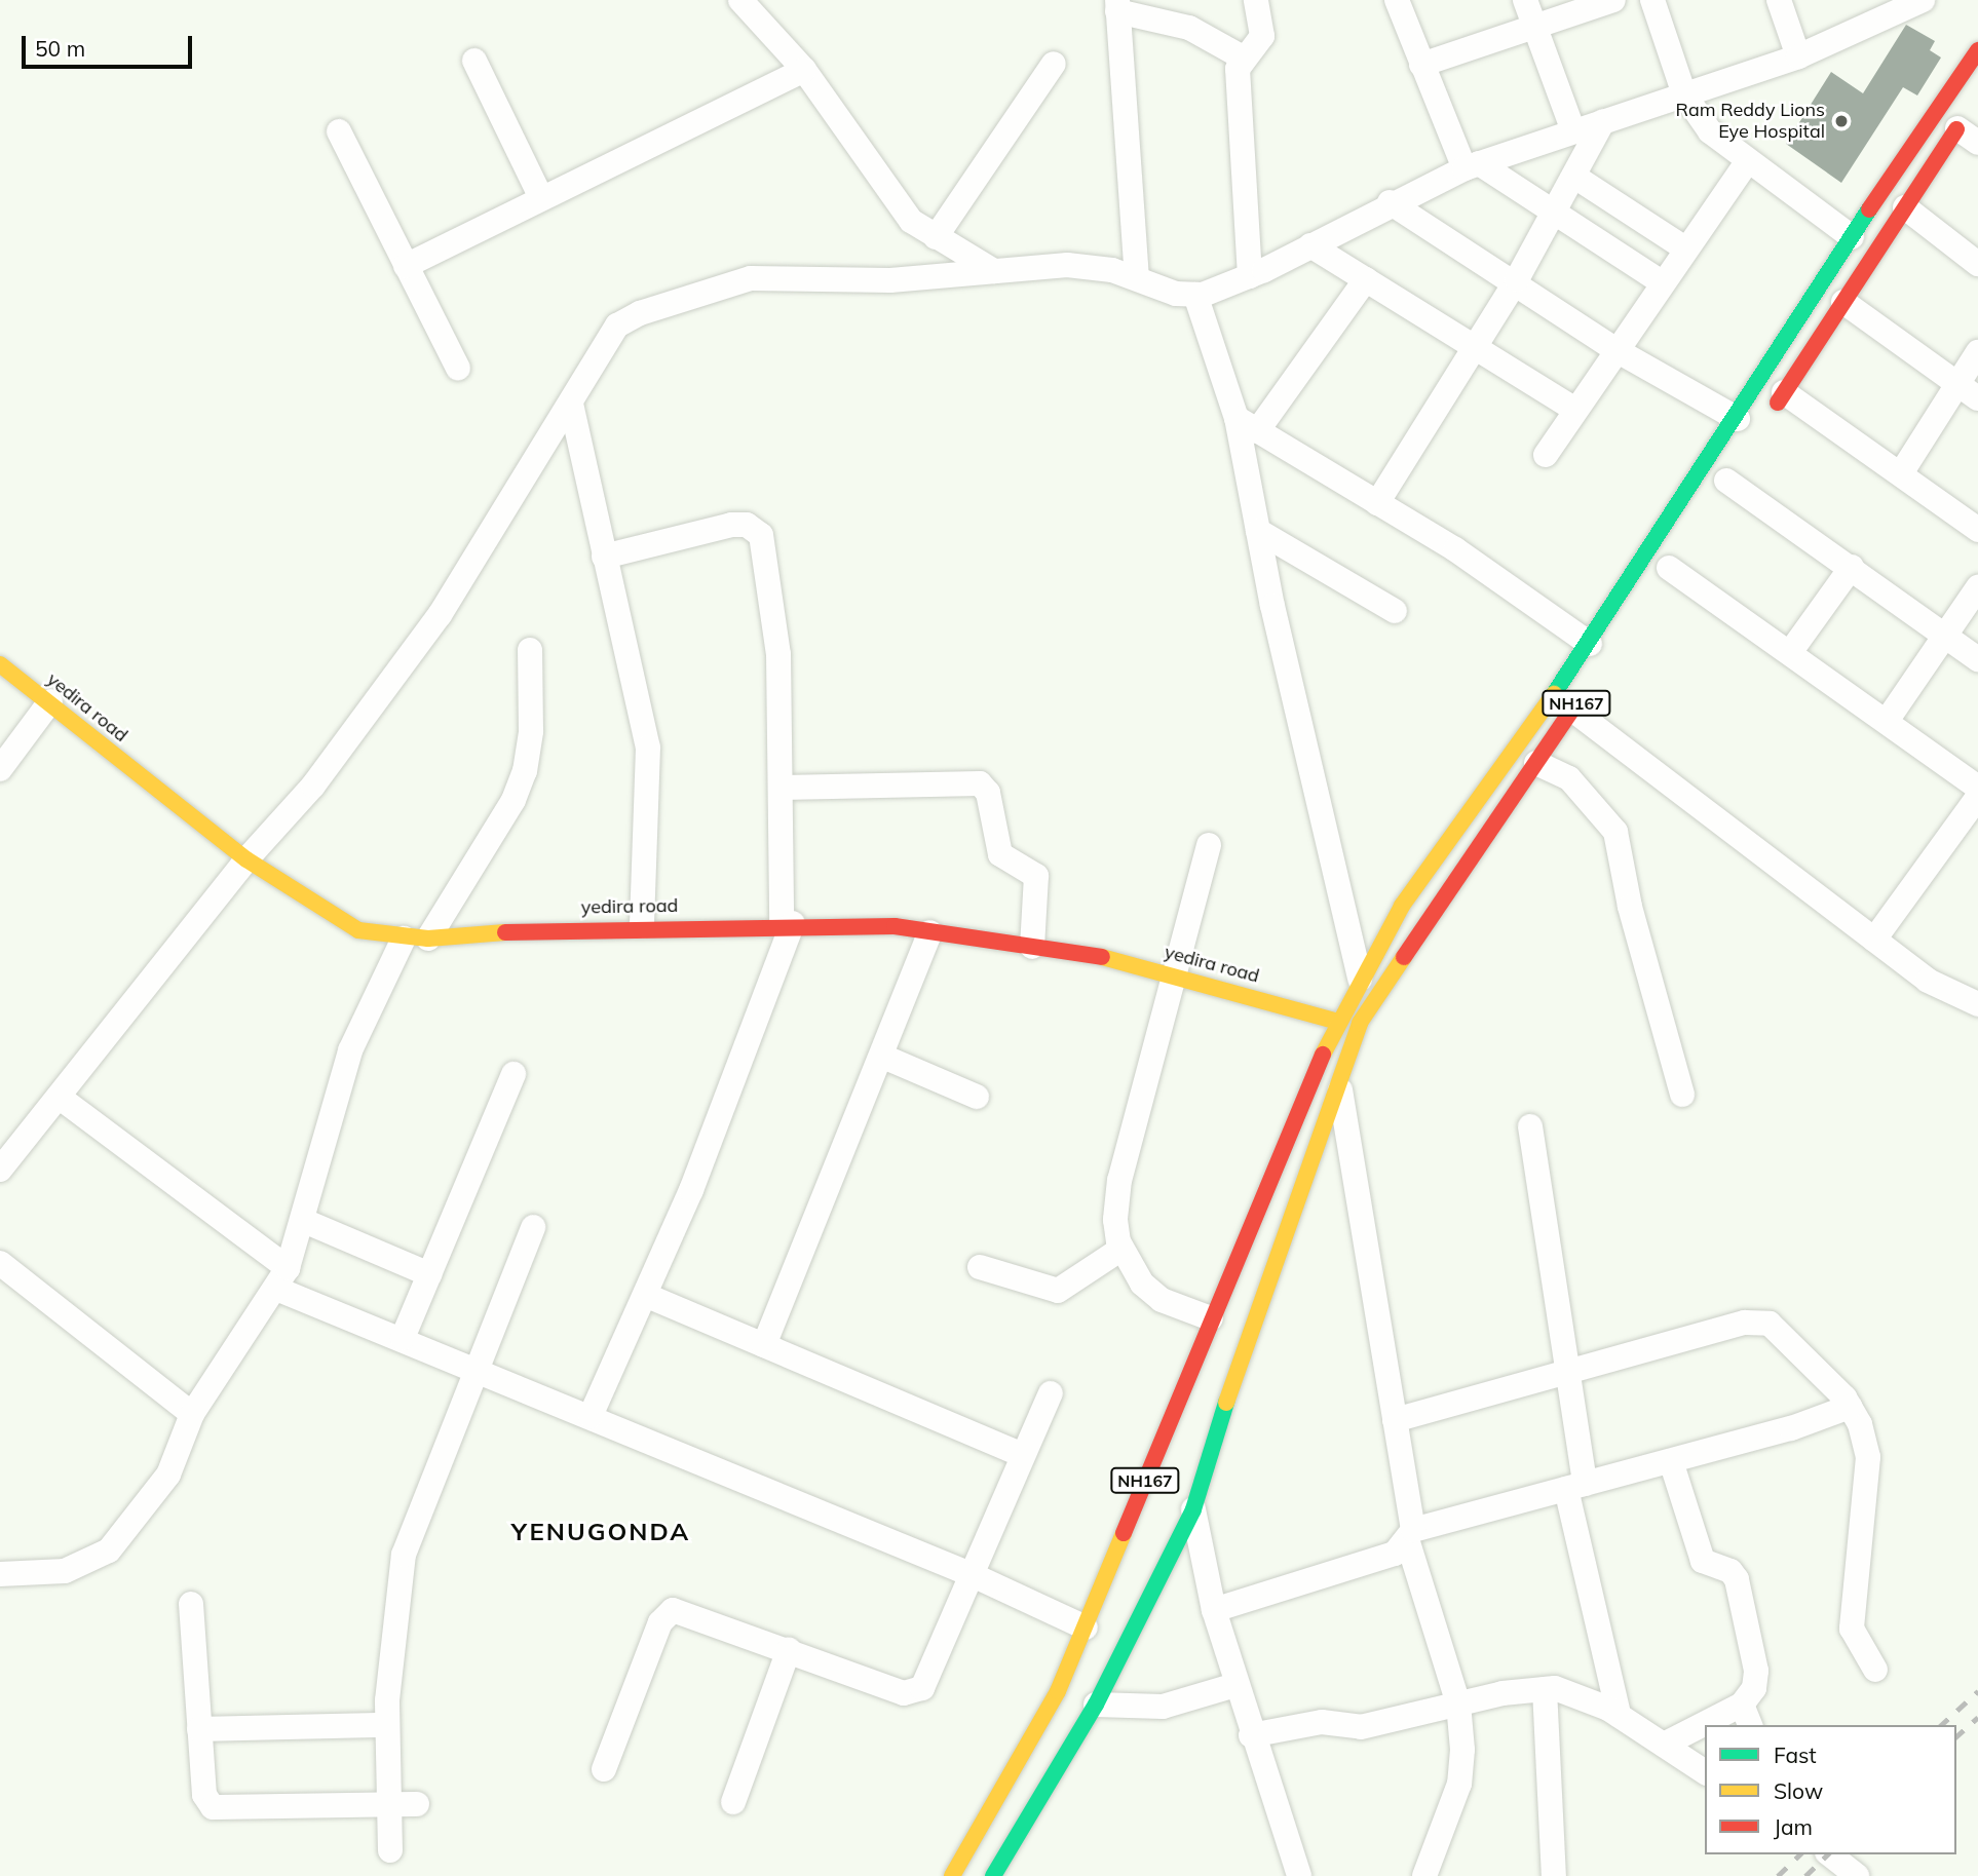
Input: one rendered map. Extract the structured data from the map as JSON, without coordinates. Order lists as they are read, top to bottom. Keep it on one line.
{"streets":{"main road":["NH167","yedira road"]},"crossings":[["NH167","yedira road"]],"districts":["YENUGONDA"],"places":["Ram Reddy Lions Eye Hospital"],"legend":["Fast","Slow","Jam"],"scale_bar":"50 m"}
